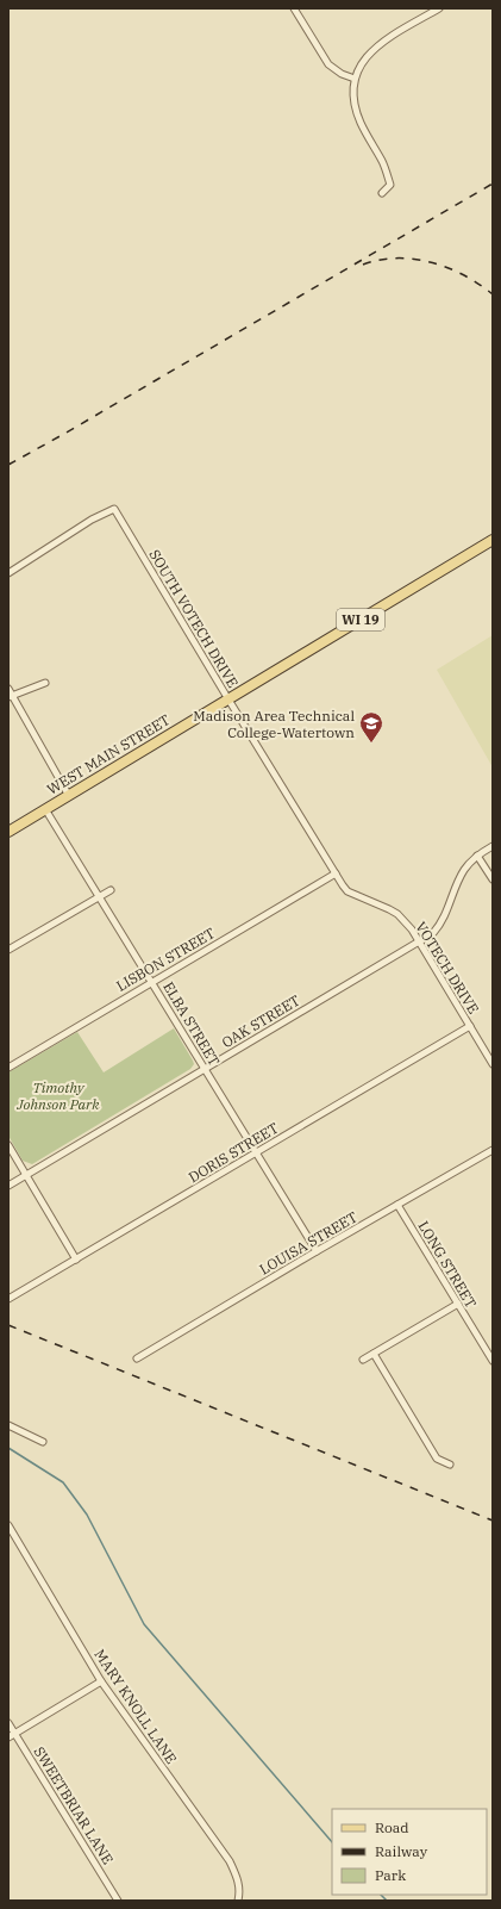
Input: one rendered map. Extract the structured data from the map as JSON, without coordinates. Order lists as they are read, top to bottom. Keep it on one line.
{"streets":{"main road":["WI 19","WEST MAIN STREET"],"street":["SOUTH VOTECH DRIVE","LISBON STREET","VOTECH DRIVE","OAK STREET","ELBA STREET","DORIS STREET","LOUISA STREET","LONG STREET","MARY KNOLL LANE","SWEETBRIAR LANE"]},"crossings":[["SOUTH VOTECH DRIVE","WEST MAIN STREET"],["SOUTH VOTECH DRIVE","VOTECH DRIVE"],["WEST MAIN STREET","ELBA STREET"],["LISBON STREET","VOTECH DRIVE"],["LISBON STREET","ELBA STREET"],["VOTECH DRIVE","OAK STREET"],["VOTECH DRIVE","DORIS STREET"],["OAK STREET","ELBA STREET"],["ELBA STREET","DORIS STREET"],["ELBA STREET","LOUISA STREET"],["LOUISA STREET","LONG STREET"]],"parks":["Timothy Johnson Park"],"places":{"school or university":["Madison Area Technical College-Watertown"]},"legend":["Road","Railway","Park"]}
